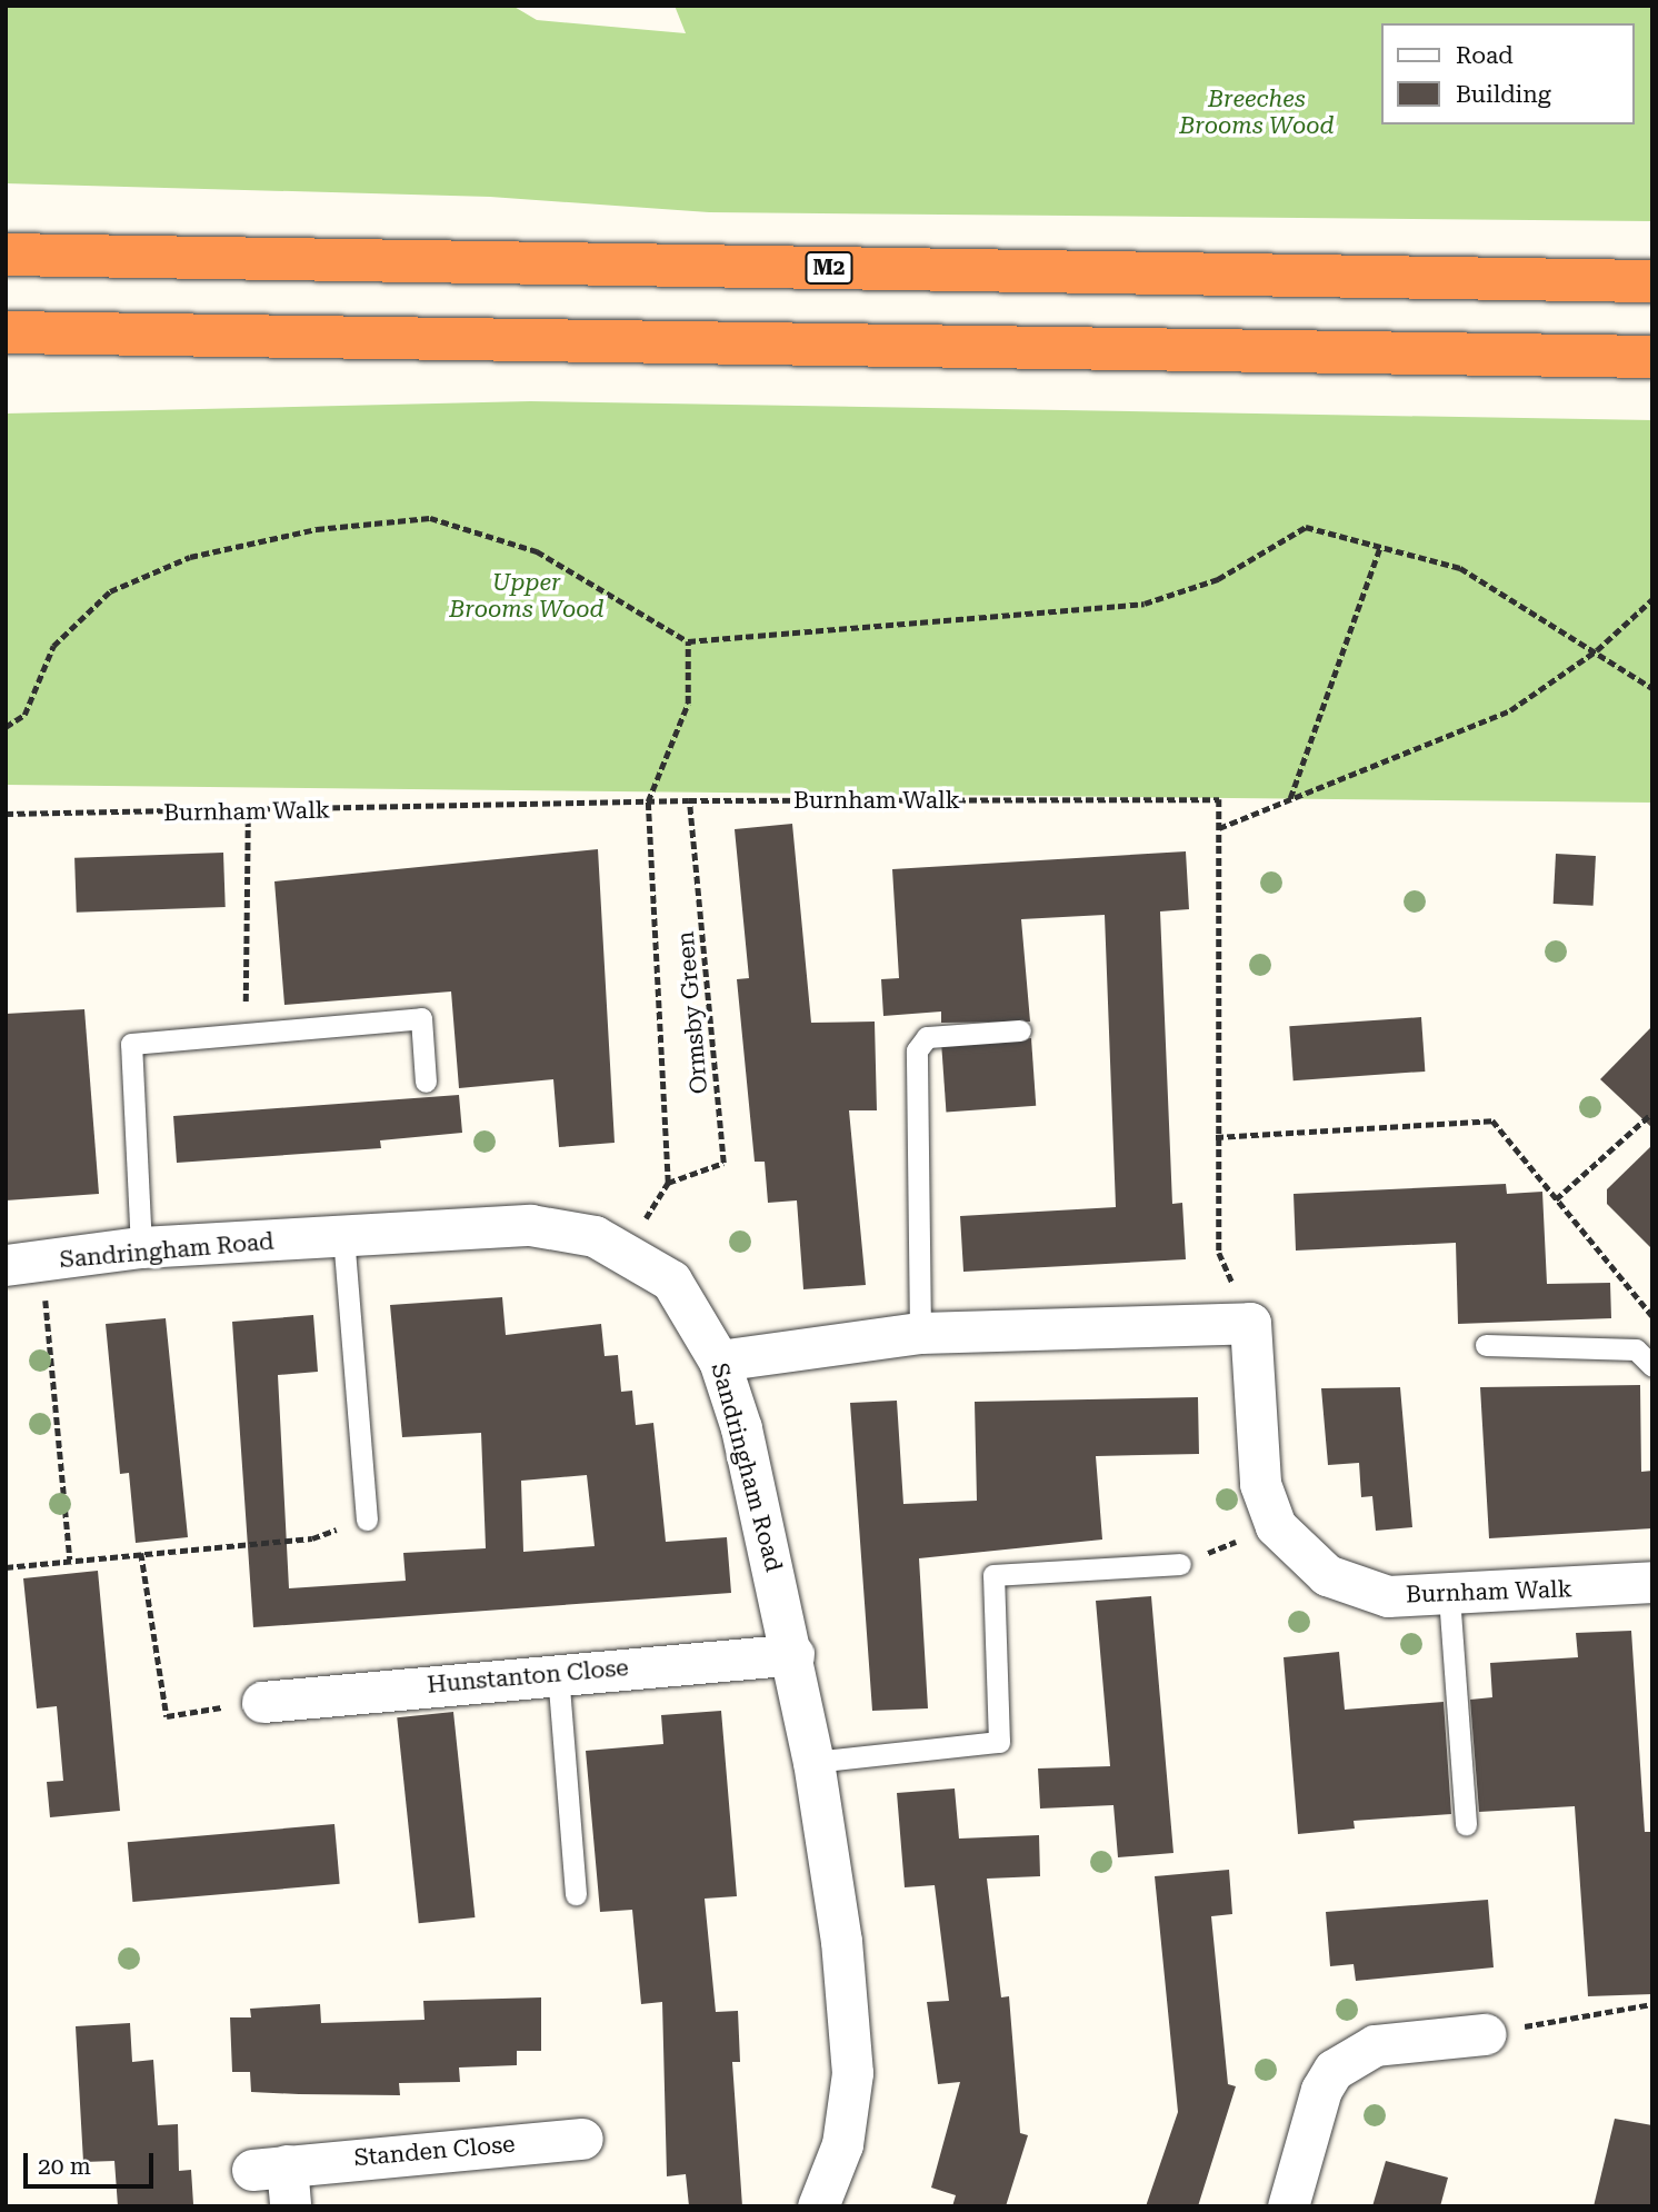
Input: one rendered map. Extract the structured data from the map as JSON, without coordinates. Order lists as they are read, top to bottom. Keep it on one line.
{"streets":{"highway":["M2"],"street":["Burnham Walk","Sandringham Road","Hunstanton Close","Standen Close"],"path":["Ormsby Green"]},"crossings":[["Burnham Walk","Ormsby Green"],["Sandringham Road","Hunstanton Close"]],"parks":["Breeches Brooms Wood","Upper Brooms Wood"],"legend":["Road","Building"],"scale_bar":"20 m"}
